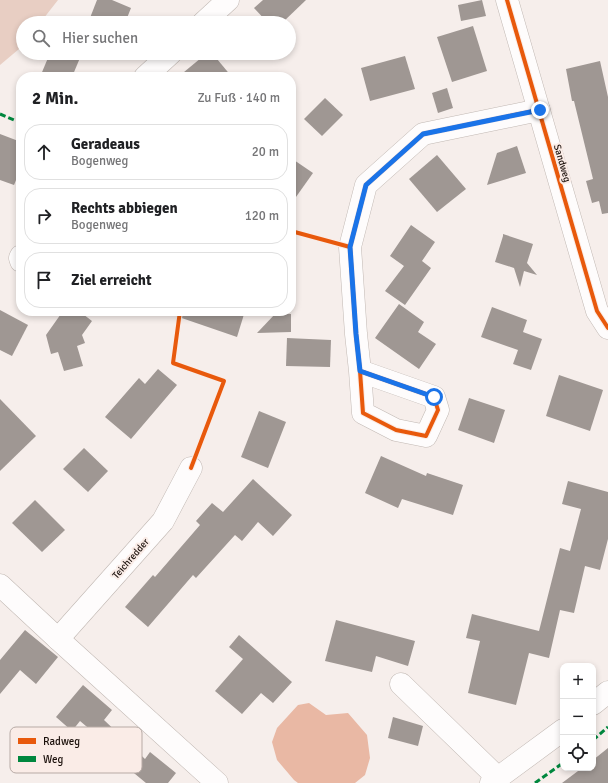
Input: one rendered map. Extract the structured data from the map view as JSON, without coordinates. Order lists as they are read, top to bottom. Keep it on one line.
{"streets":{"street":["Sandweg","Teichredder"]},"legend":["Radweg","Weg"],"page":{"search":"Hier suchen","heading":["2 Min.","Zu Fuß · 140 m"],"list":[["Geradeaus","Bogenweg","20 m"],["Rechts abbiegen","Bogenweg","120 m"],"Ziel erreicht"],"map_buttons":["+","−"]}}
